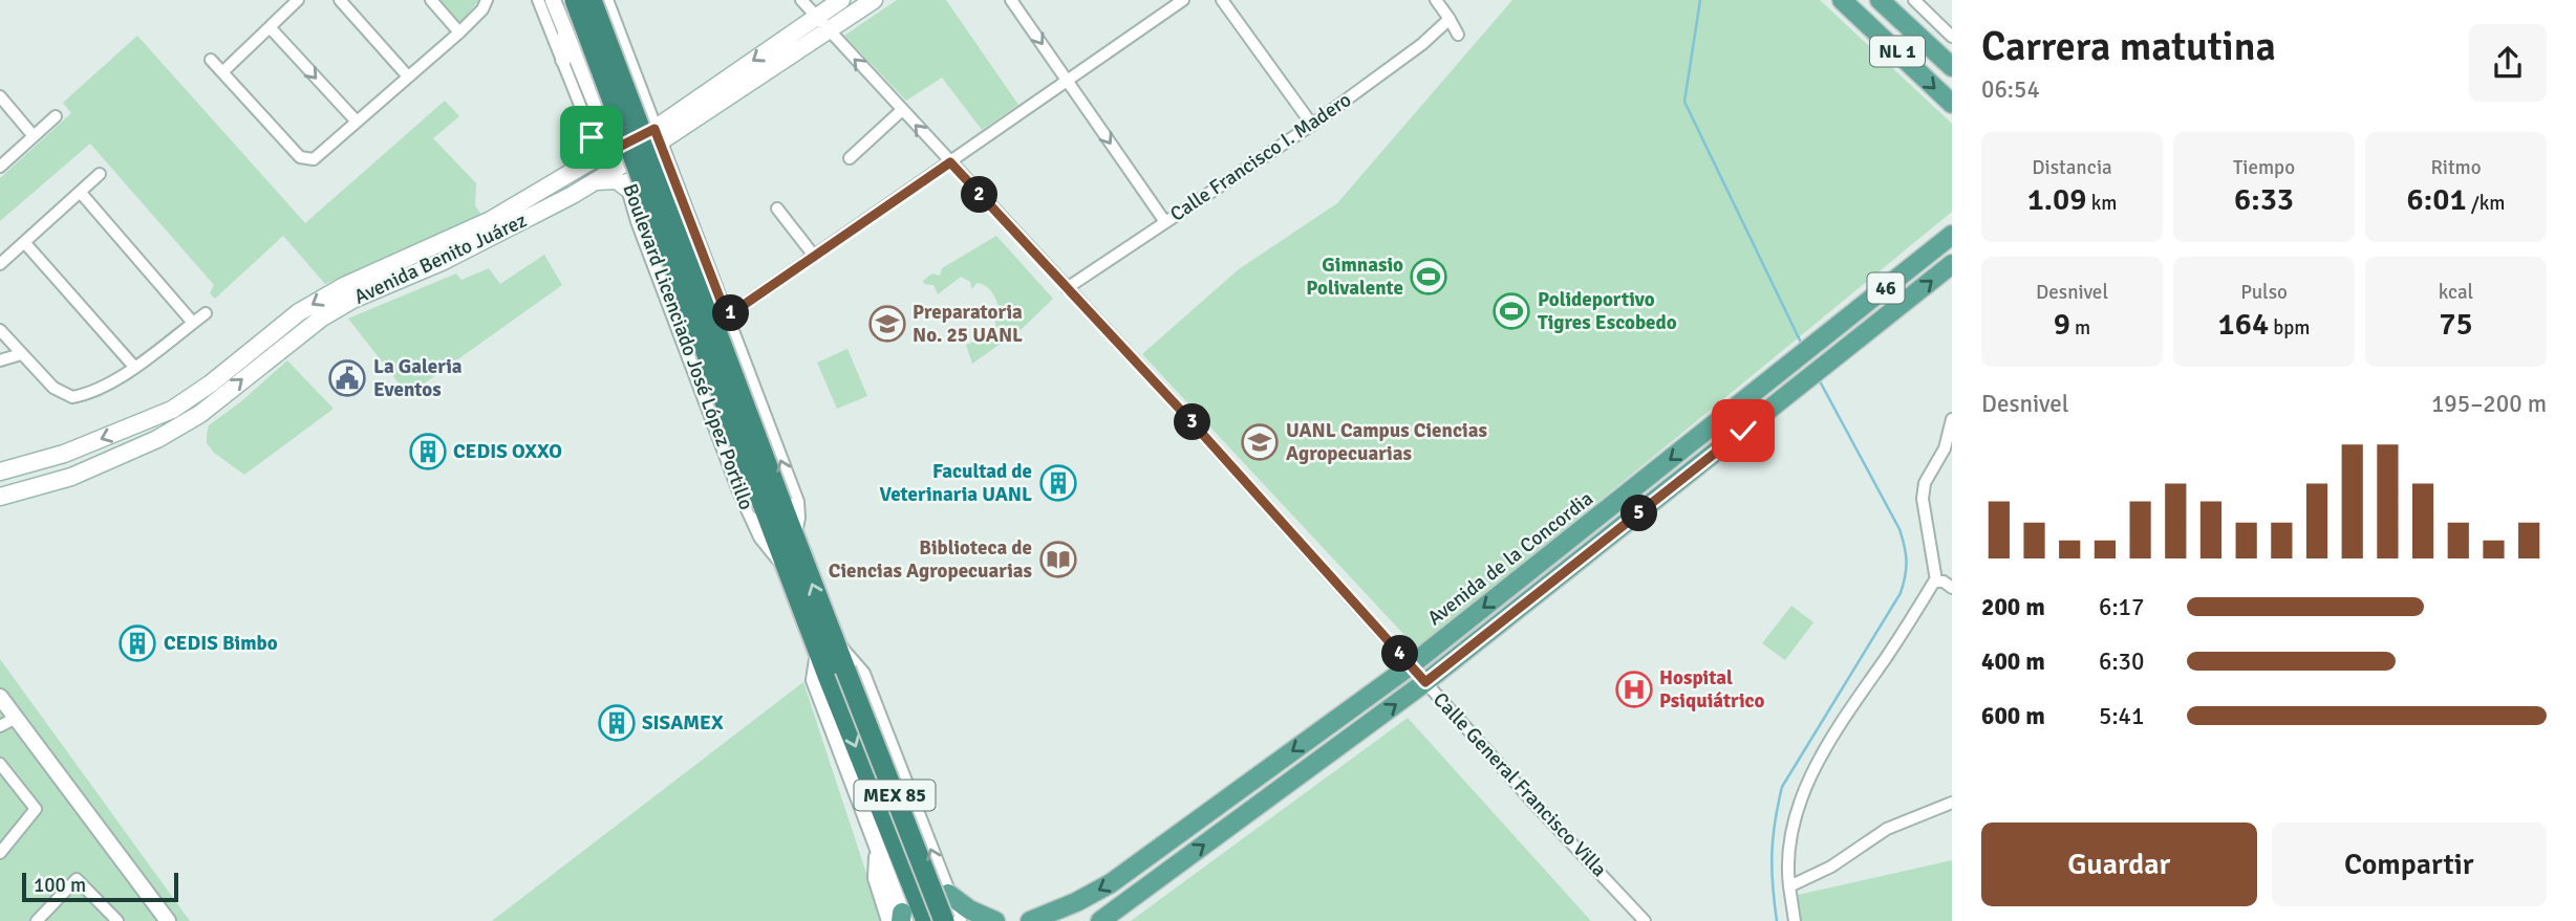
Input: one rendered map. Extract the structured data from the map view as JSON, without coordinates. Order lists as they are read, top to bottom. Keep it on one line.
{"streets":{"highway":["Boulevard Licenciado José López Portillo","MEX 85"],"main road":["NL 1","Avenida Benito Juárez","46","Avenida de la Concordia"],"street":["Calle Francisco I. Madero","Calle General Francisco Villa"]},"crossings":[["Calle Francisco I. Madero","Calle General Francisco Villa"],["Avenida Benito Juárez","Boulevard Licenciado José López Portillo"],["Avenida Benito Juárez","Calle General Francisco Villa"],["46","Calle General Francisco Villa"],["Avenida de la Concordia","Calle General Francisco Villa"]],"places":{"sports":["Gimnasio Polivalente","Polideportivo Tigres Escobedo"],"school or university":["Preparatoria No. 25 UANL","UANL Campus Ciencias Agropecuarias"],"public building":["La Galeria Eventos"],"building":["CEDIS OXXO","Facultad de Veterinaria UANL","CEDIS Bimbo","SISAMEX"],"library":["Biblioteca de Ciencias Agropecuarias"],"hospital":["Hospital Psiquiátrico"]},"scale_bar":"100 m","page":{"heading":["Carrera matutina","06:54"],"stats":[["Distancia","1.09 km"],["Tiempo","6:33"],["Ritmo","6:01 /km"],["Desnivel","9 m"],["Pulso","164 bpm"],["kcal","75"]],"pins":["2","1","3","5","4"],"chart":["Desnivel","195–200 m"],"list":[{"name":"200 m","note":"6:17"},{"name":"400 m","note":"6:30"},{"name":"600 m","note":"5:41"}],"buttons":["Guardar","Compartir"],"scale":"100 m"}}
